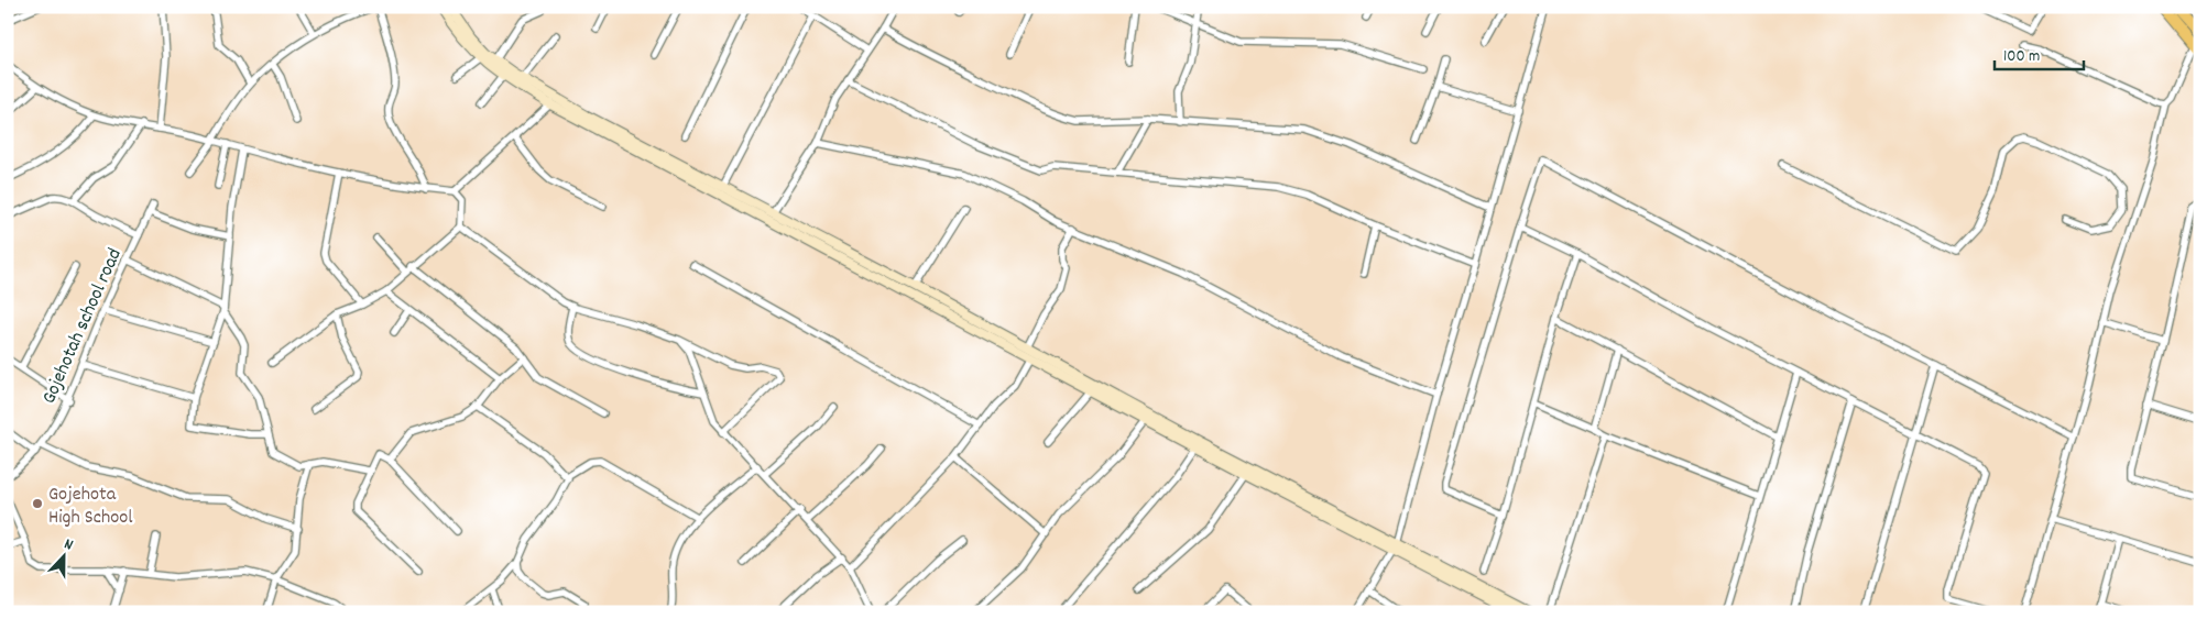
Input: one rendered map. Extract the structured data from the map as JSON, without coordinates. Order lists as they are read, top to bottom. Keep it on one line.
{"streets":{"street":["Gojehotah school road"]},"places":["Gojehota High School"],"scale_bar":"100 m","north":"top"}
